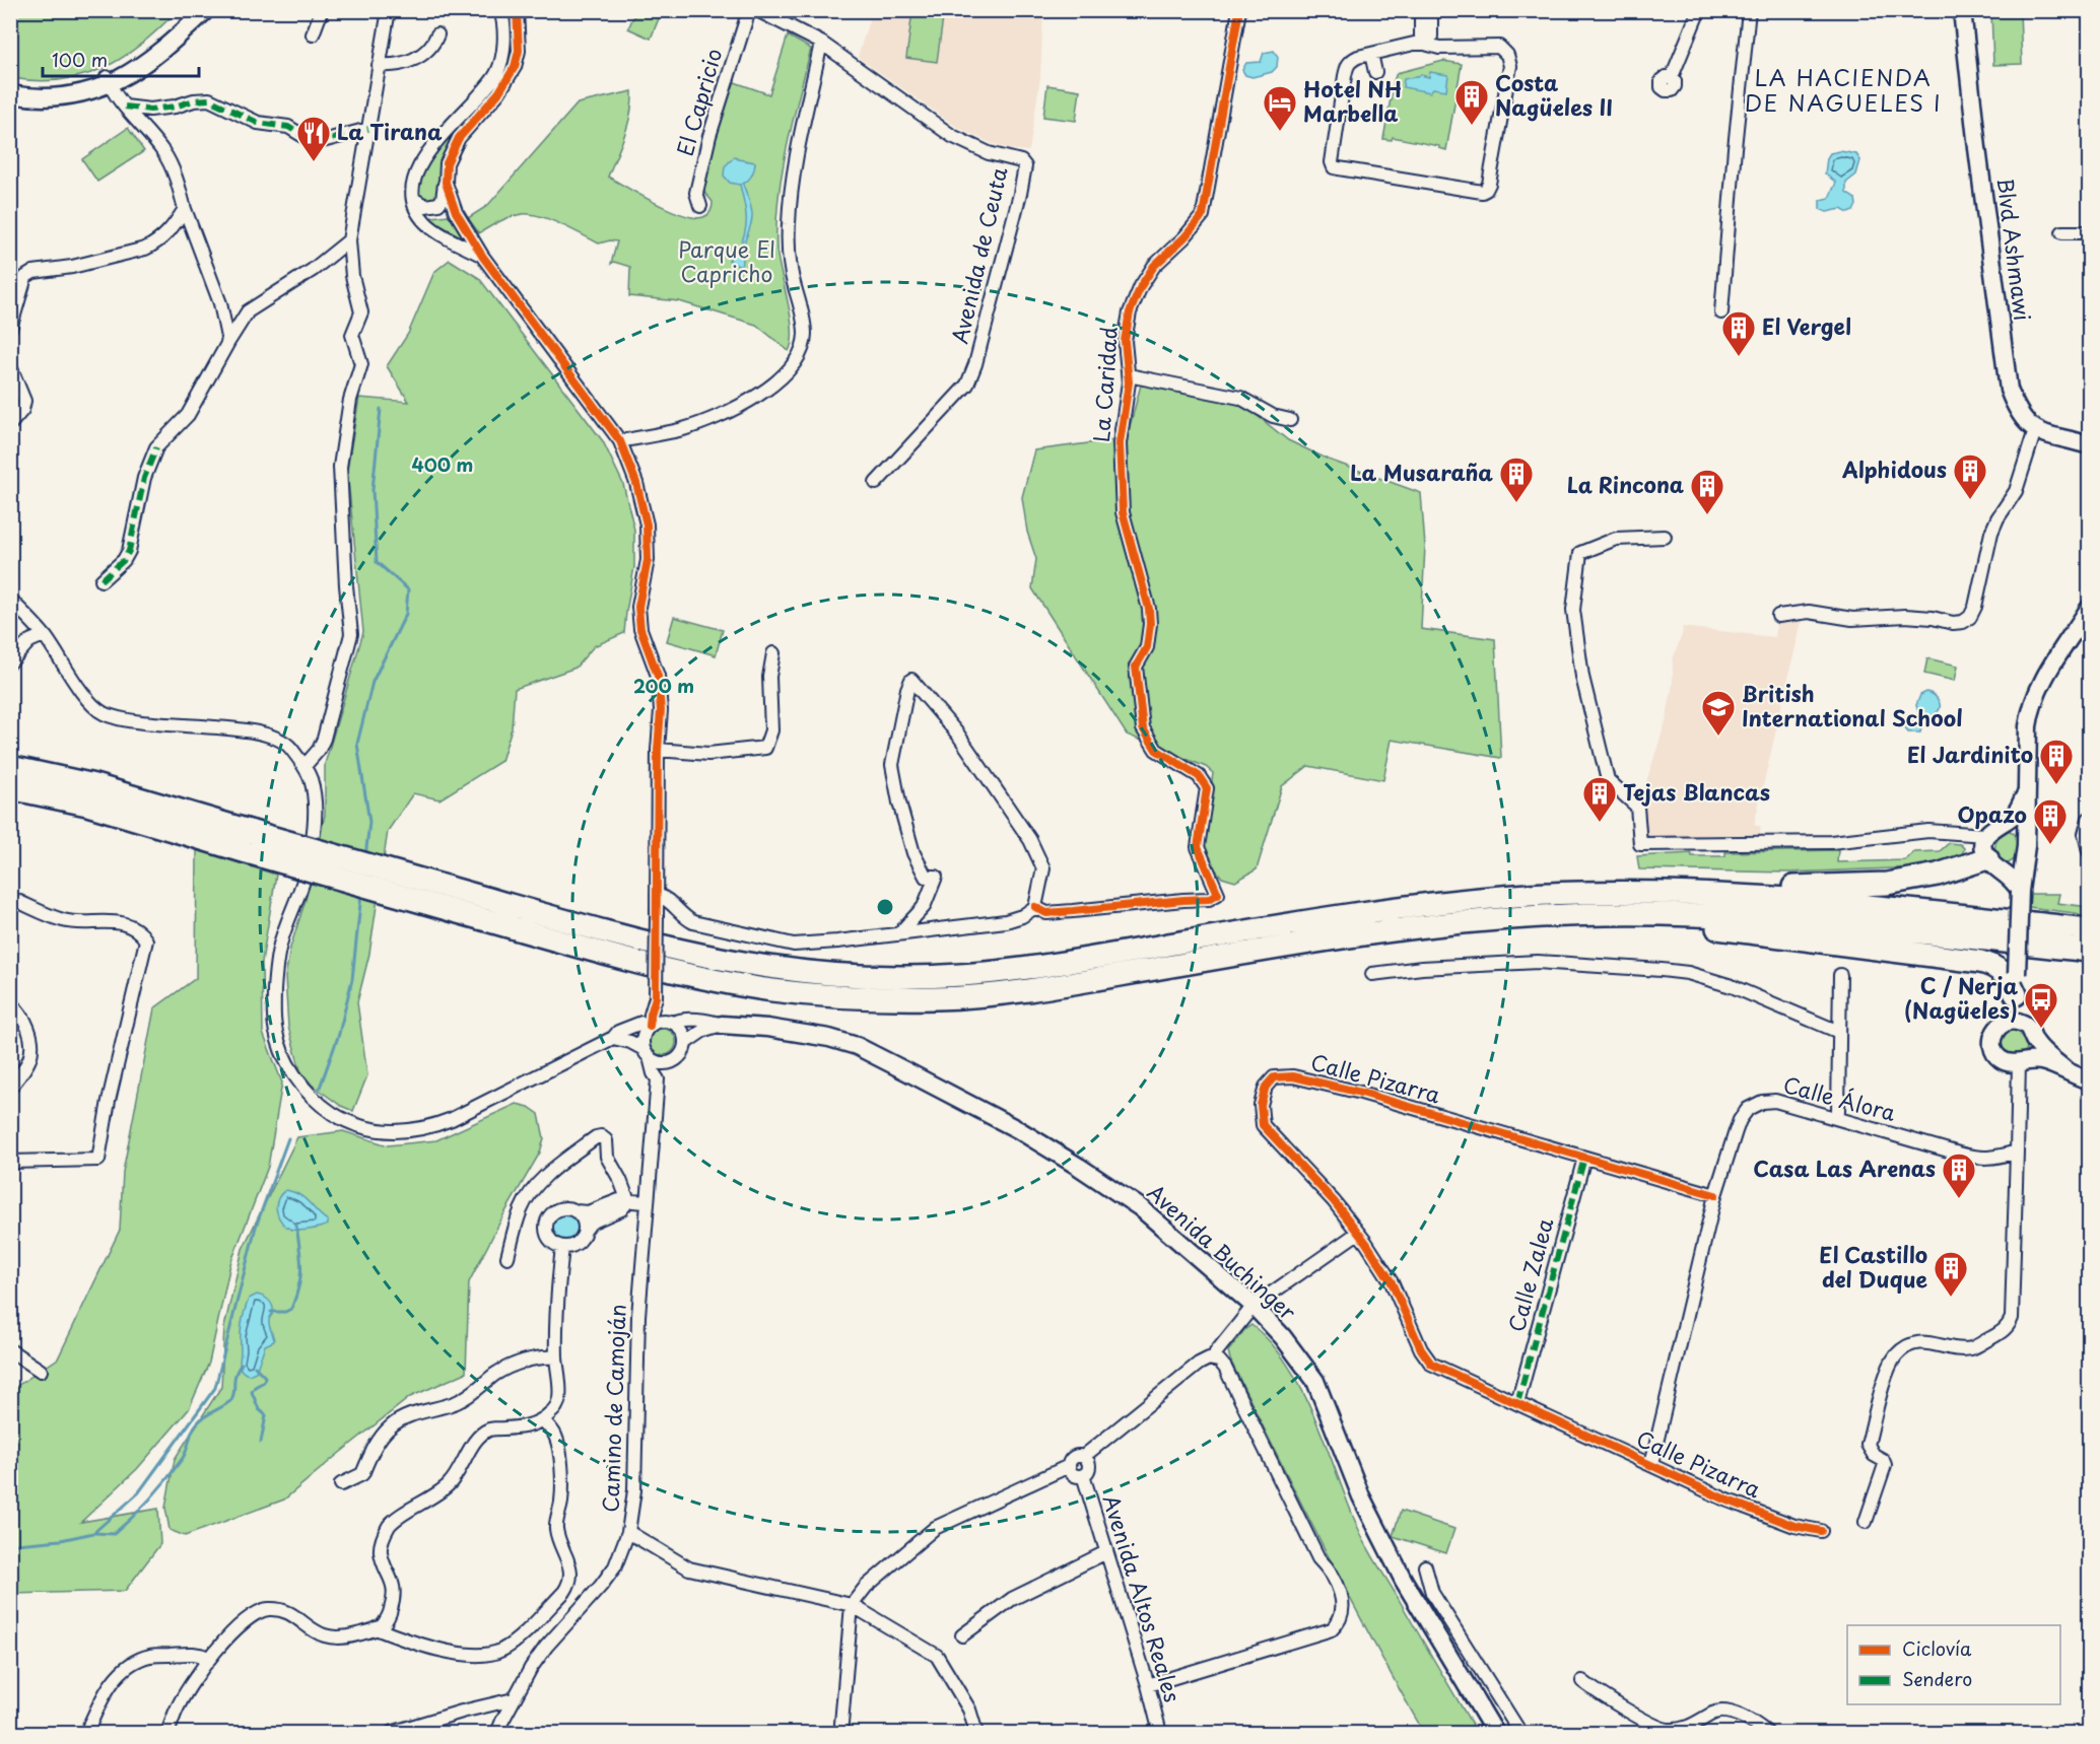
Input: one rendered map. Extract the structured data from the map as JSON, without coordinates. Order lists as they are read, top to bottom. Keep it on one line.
{"streets":{"street":["El Capricio","Blvd Ashmawi","Avenida de Ceuta","La Caridad","Calle Pizarra","Calle Álora","Avenida Buchinger","Calle Zalea","Camino de Camoján","Avenida Altos Reales"]},"crossings":[["Calle Pizarra","Calle Álora"],["Calle Pizarra","Calle Zalea"],["Avenida Buchinger","Camino de Camoján"]],"districts":["LA HACIENDA DE NAGUELES I"],"parks":["Parque El Capricho"],"places":{"building":["Costa Nagüeles II","El Vergel","Alphidous","La Musaraña","La Rincona","El Jardinito","Tejas Blancas","Opazo","Casa Las Arenas","El Castillo del Duque"],"hotel":["Hotel NH Marbella"],"restaurant":["La Tirana"],"school or university":["British International School"],"bus stop":["C / Nerja (Nagüeles)"]},"legend":["Ciclovía","Sendero"],"scale_bar":"100 m","rings":["400 m","200 m"]}
